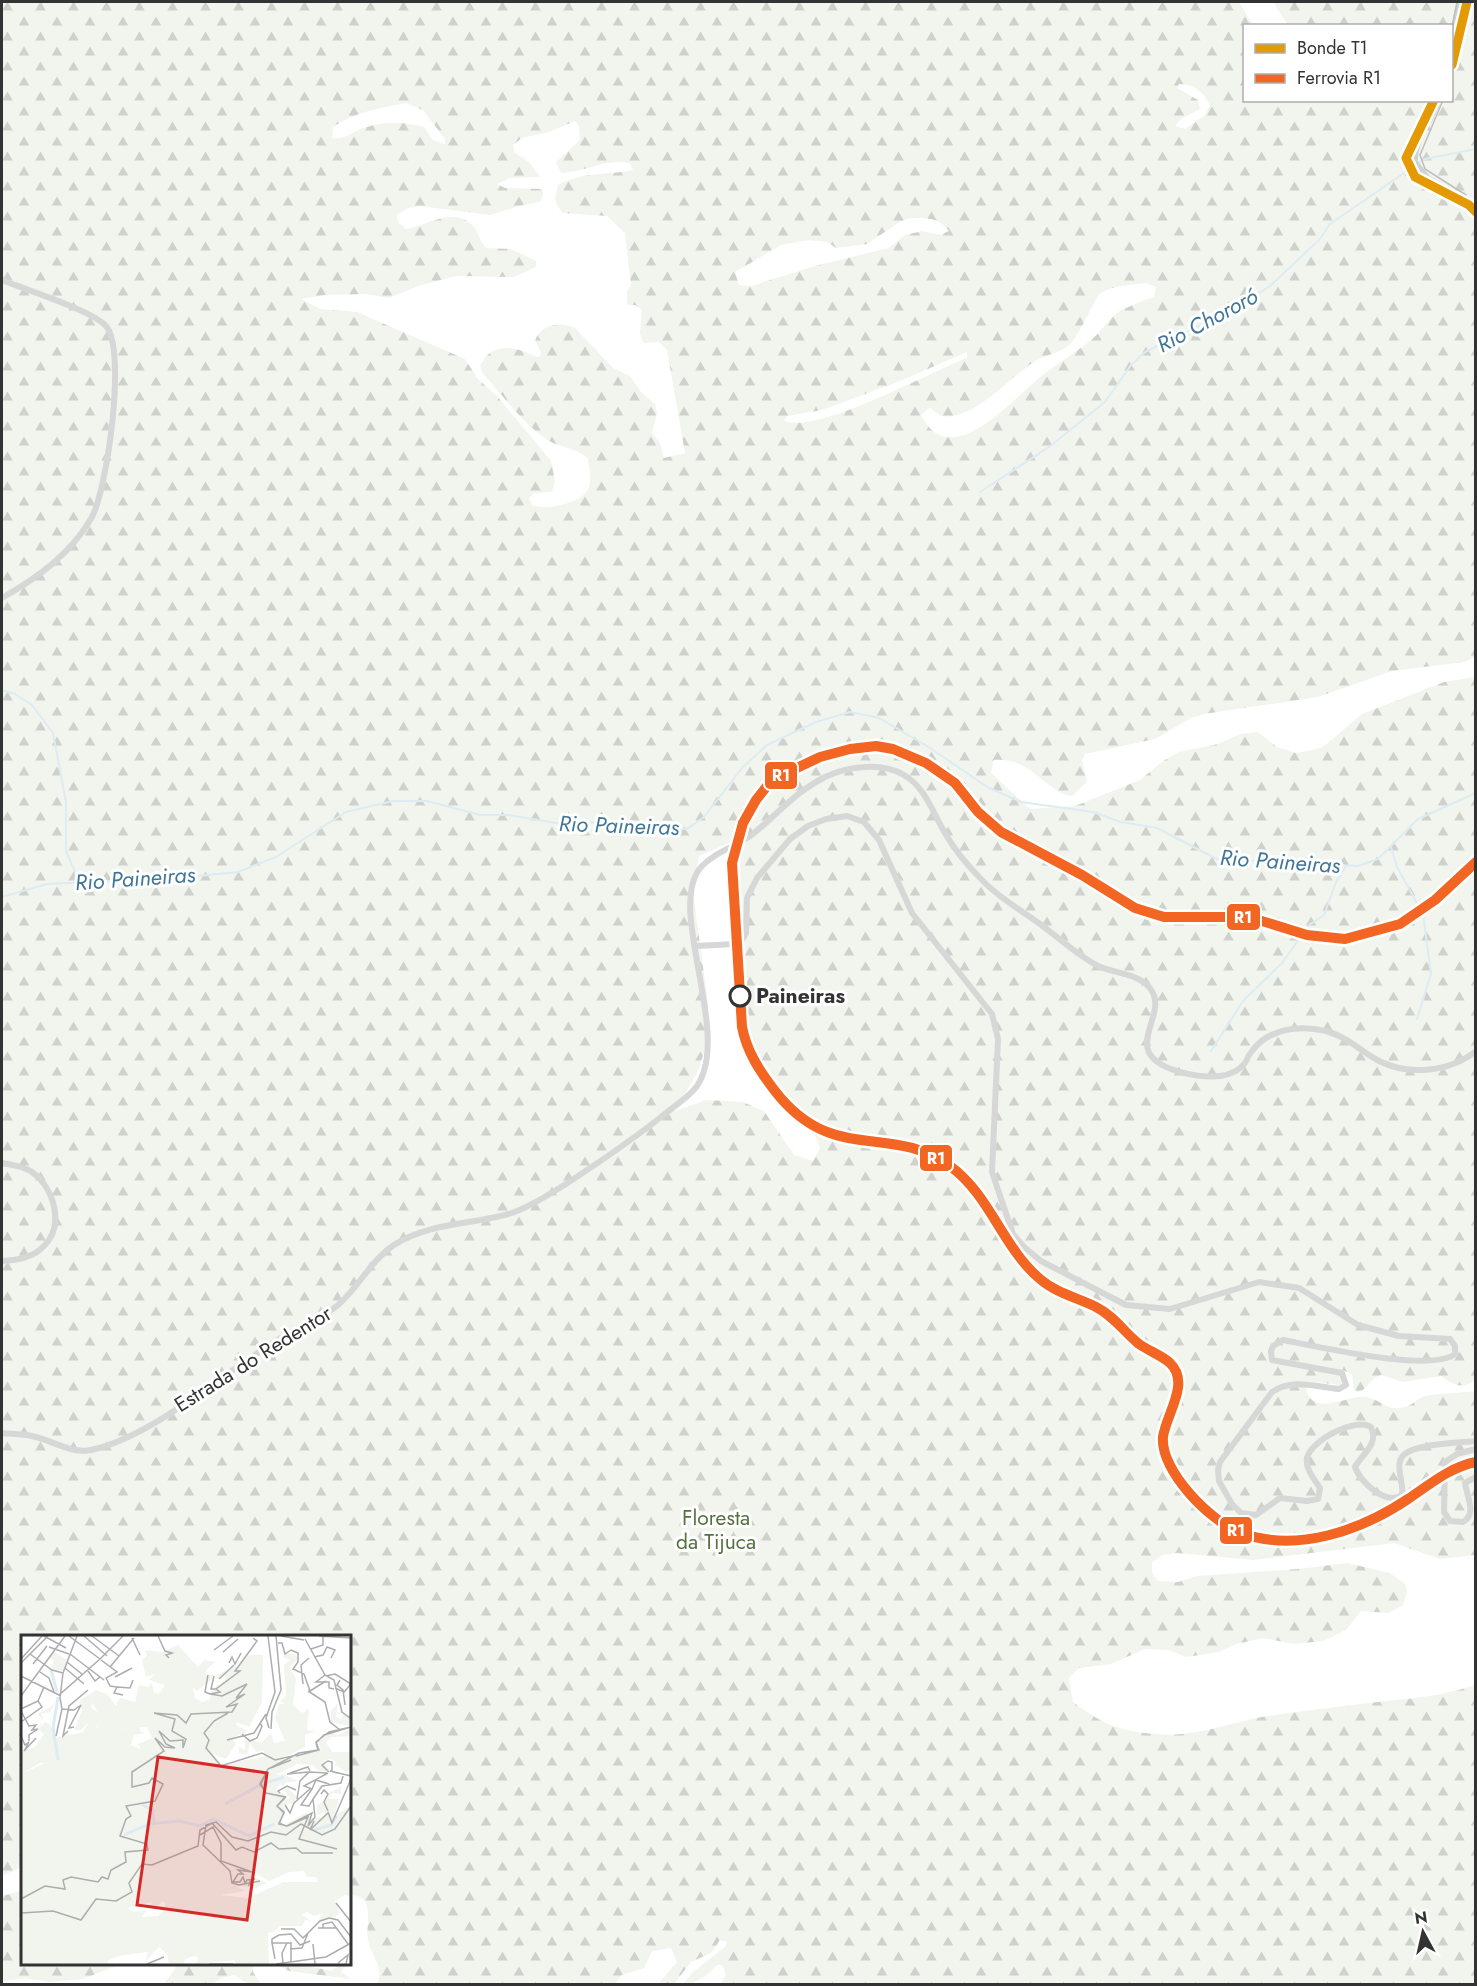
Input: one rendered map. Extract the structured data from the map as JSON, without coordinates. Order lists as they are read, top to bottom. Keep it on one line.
{"streets":{"street":["Estrada do Redentor"]},"water":["Rio Chororó","Rio Paineiras"],"parks":["Floresta da Tijuca"],"places":["Paineiras"],"lines":["tram line T1","rail line R1"],"legend":["Bonde T1","Ferrovia R1"],"north":"top"}
